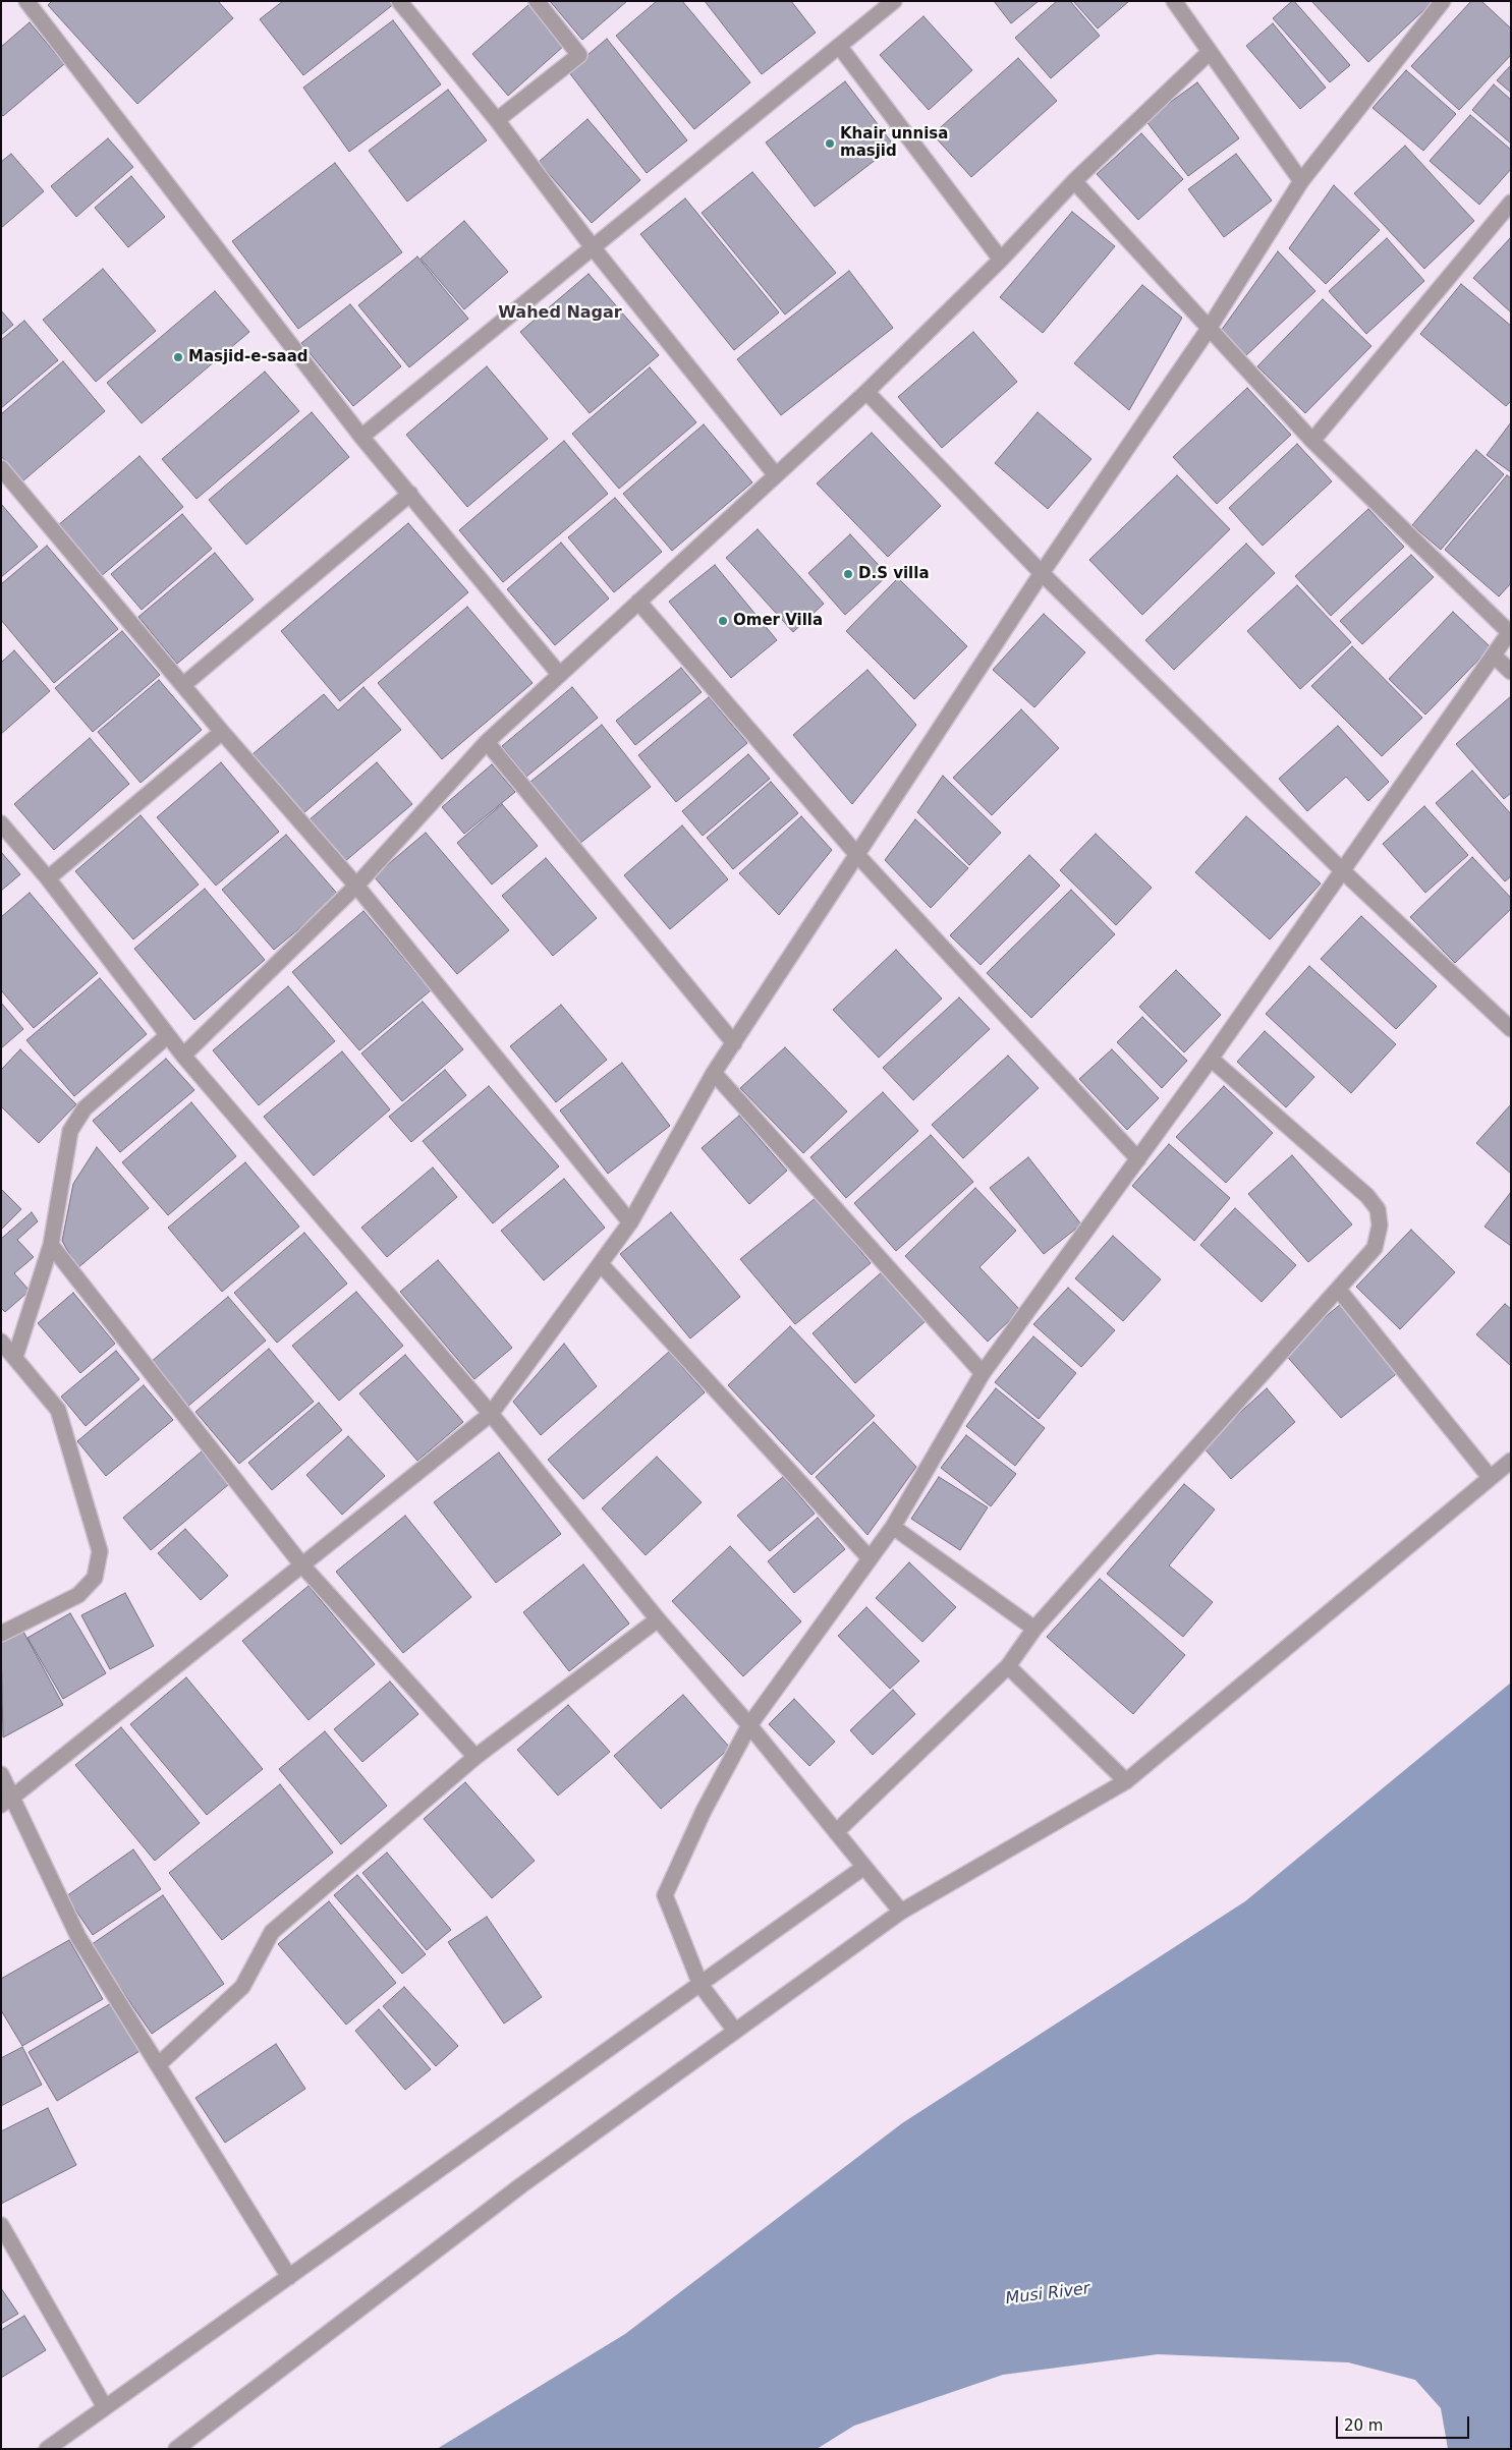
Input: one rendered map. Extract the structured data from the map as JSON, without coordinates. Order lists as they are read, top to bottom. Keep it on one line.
{"districts":["Wahed Nagar"],"water":["Musi River"],"places":["Khair unnisa masjid","Masjid-e-saad","D.S villa","Omer Villa"],"scale_bar":"20 m"}
